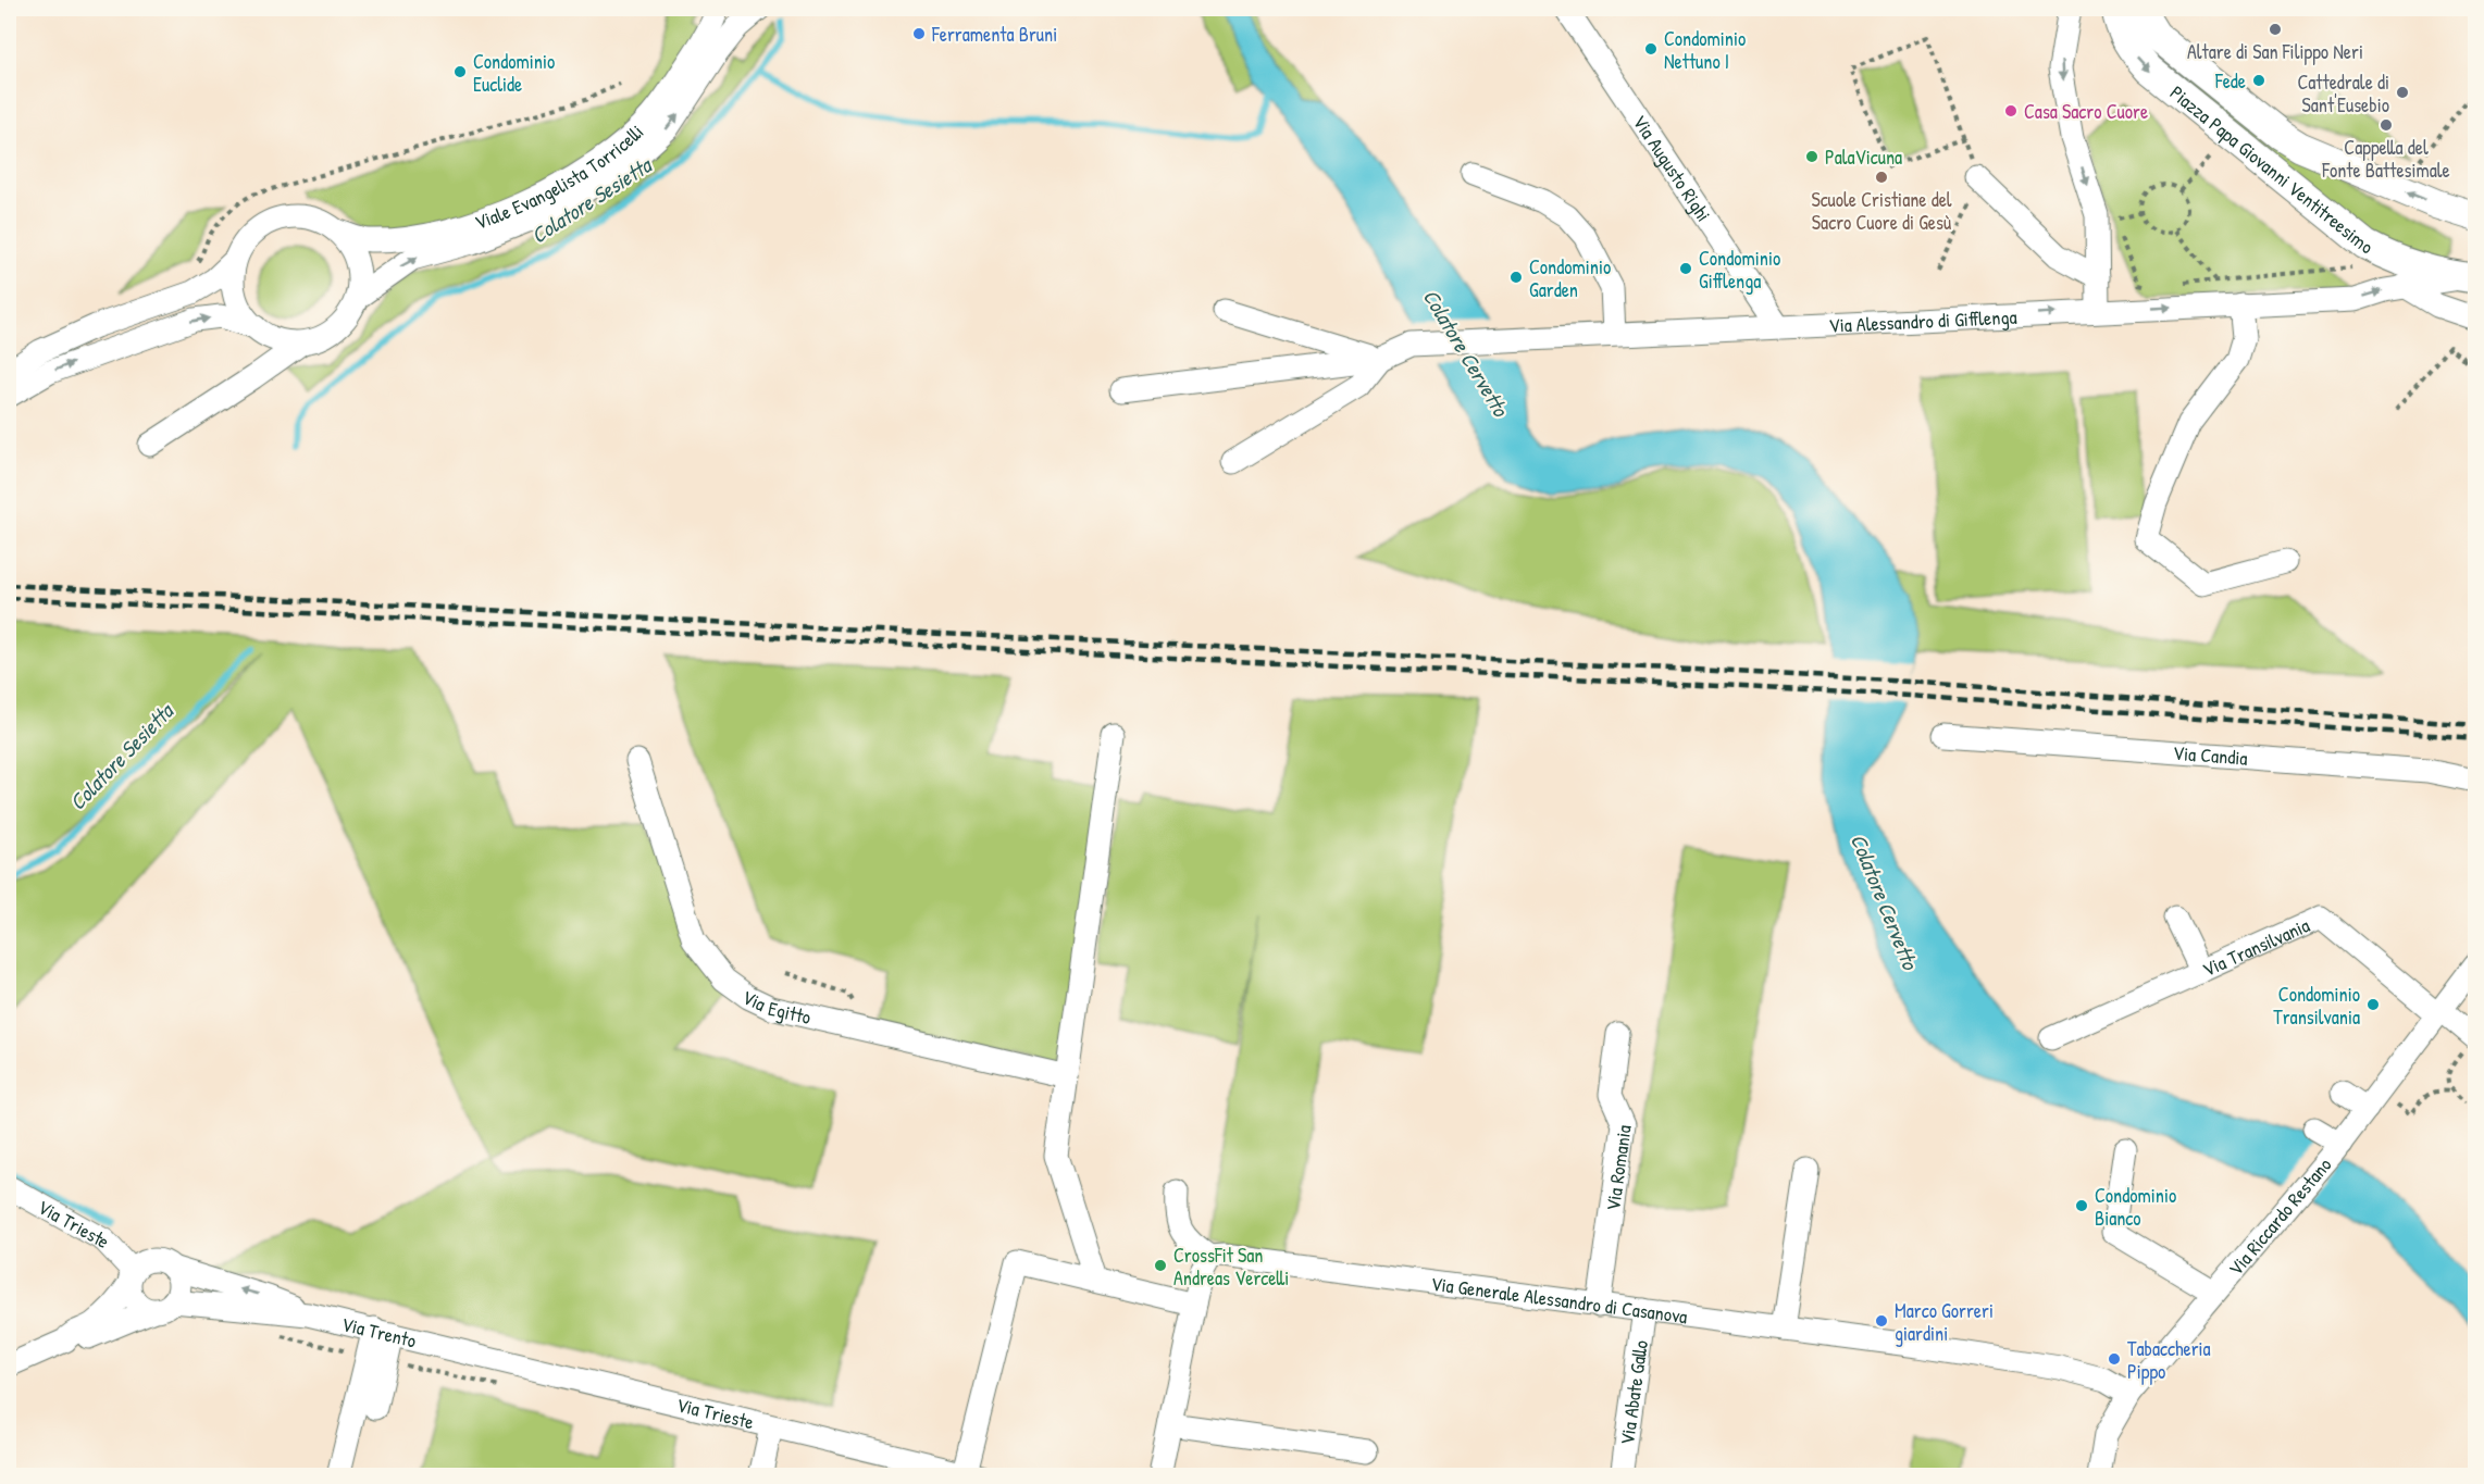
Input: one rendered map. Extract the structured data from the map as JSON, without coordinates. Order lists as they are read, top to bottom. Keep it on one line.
{"streets":{"main road":["Piazza Papa Giovanni Ventitreesimo"],"street":["Via Augusto Righi","Viale Evangelista Torricelli","Via Alessandro di Gifflenga","Via Candia","Via Transilvania","Via Egitto","Via Romania","Via Riccardo Restano","Via Trieste","Via Generale Alessandro di Casanova","Via Trento","Via Abate Gallo"]},"crossings":[["Via Augusto Righi","Via Alessandro di Gifflenga"],["Piazza Papa Giovanni Ventitreesimo","Via Alessandro di Gifflenga"],["Via Transilvania","Via Riccardo Restano"],["Via Romania","Via Generale Alessandro di Casanova"],["Via Riccardo Restano","Via Generale Alessandro di Casanova"],["Via Trieste","Via Trento"],["Via Generale Alessandro di Casanova","Via Abate Gallo"]],"one_way":["Via Alessandro di Gifflenga"],"water":["Colatore Sesietta","Colatore Cervetto"],"places":["Altare di San Filippo Neri","Ferramenta Bruni","Condominio Nettuno I","Condominio Euclide","Fede","Cattedrale di Sant'Eusebio","Casa Sacro Cuore","Cappella del Fonte Battesimale","PalaVicuna","Scuole Cristiane del Sacro Cuore di Gesù","Condominio Gifflenga","Condominio Garden","Condominio Transilvania","Condominio Bianco","CrossFit San Andreas Vercelli","Marco Gorreri giardini","Tabaccheria Pippo"]}
